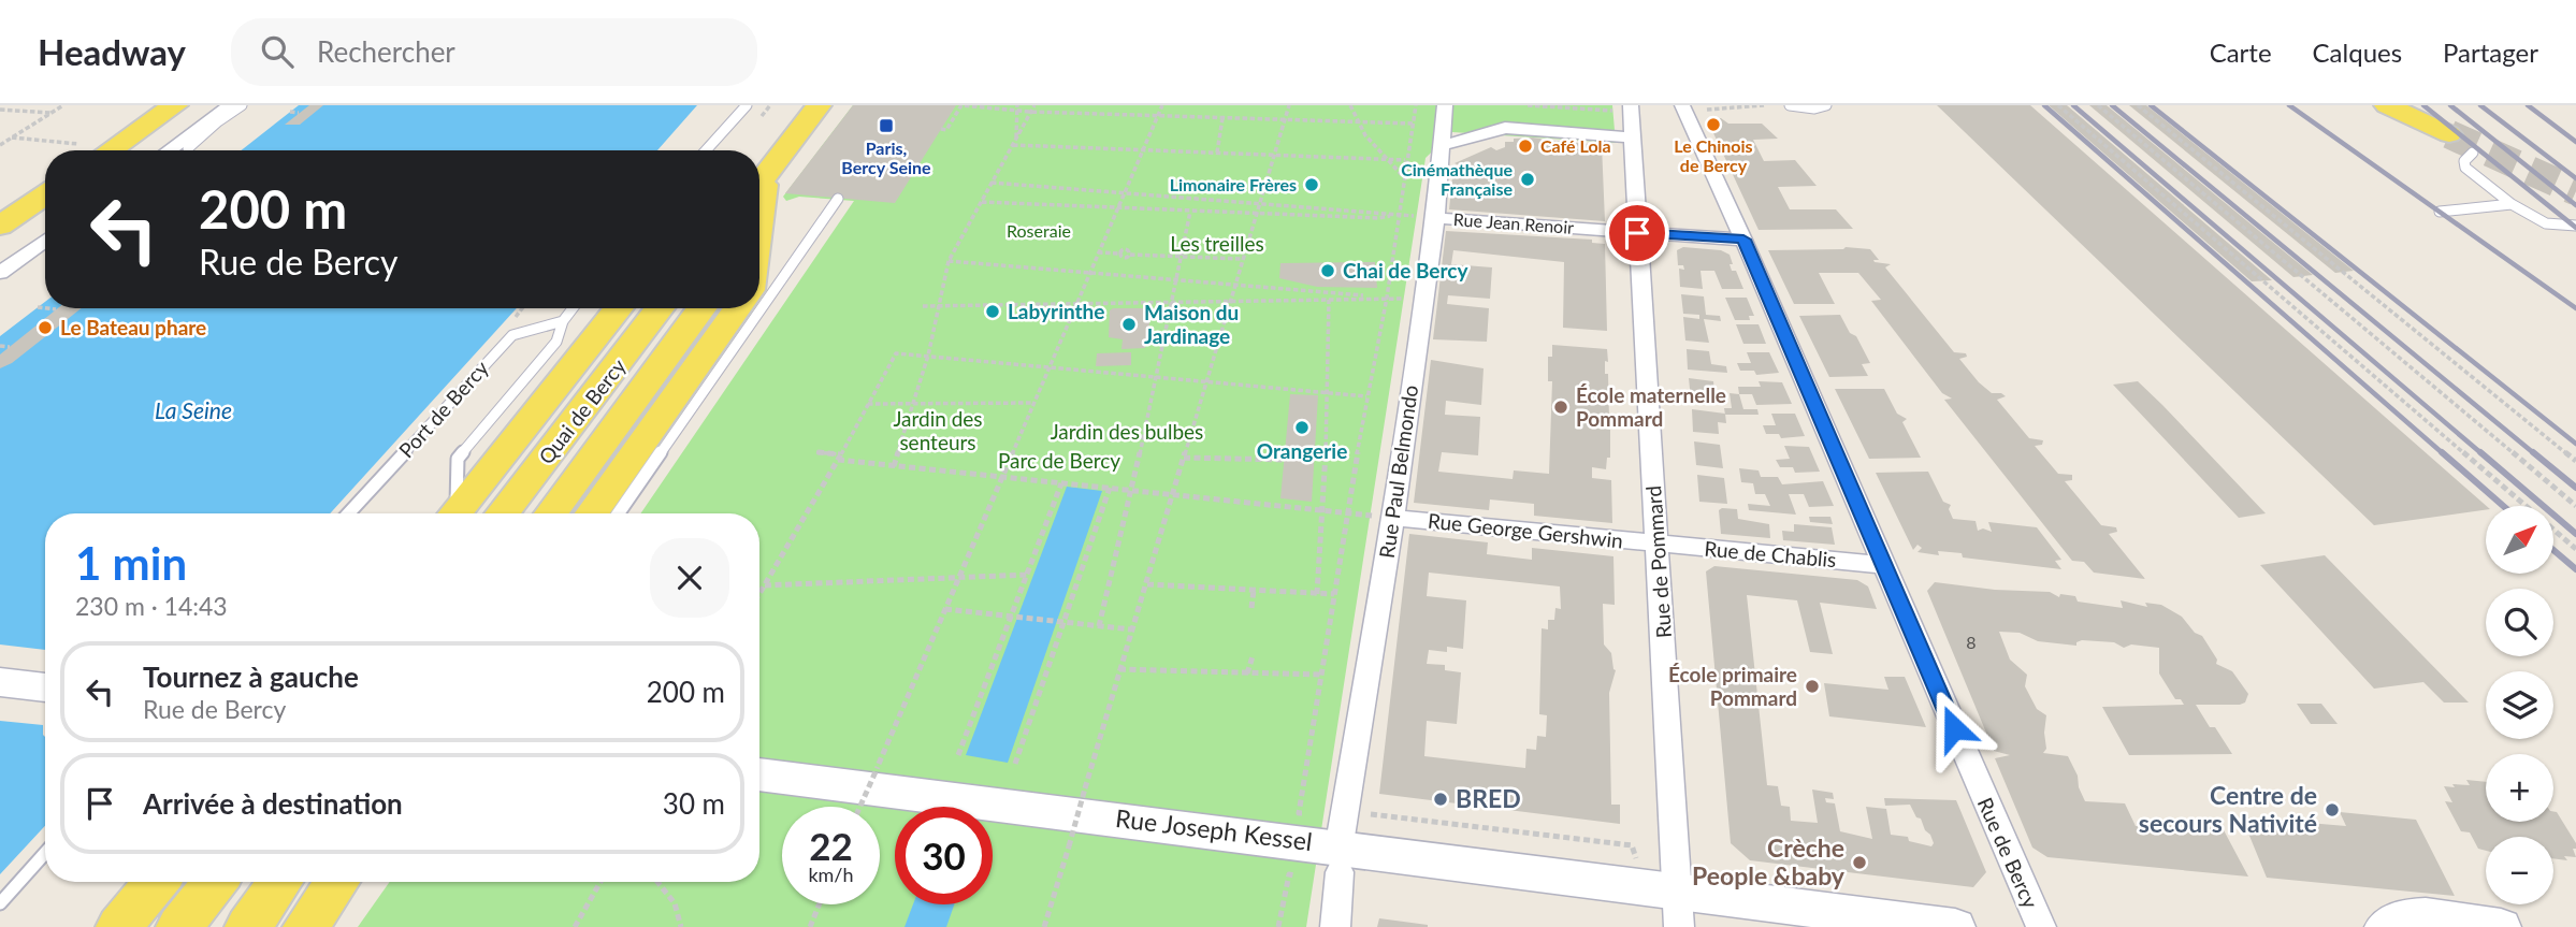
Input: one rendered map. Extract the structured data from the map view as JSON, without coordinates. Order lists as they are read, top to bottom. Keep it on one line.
{"streets":{"main road":["Quai de Bercy","Rue Joseph Kessel"],"street":["Rue Jean Renoir","Rue Paul Belmondo","Rue George Gershwin","Rue de Chablis","Rue de Pommard","Rue de Bercy"],"lane":["Port de Bercy"]},"crossings":[["Rue Jean Renoir","Rue Paul Belmondo"],["Rue Jean Renoir","Rue de Pommard"],["Rue Paul Belmondo","Rue George Gershwin"],["Rue George Gershwin","Rue de Chablis"],["Rue George Gershwin","Rue de Pommard"],["Rue de Chablis","Rue de Pommard"],["Rue de Chablis","Rue de Bercy"],["Rue de Pommard","Rue Joseph Kessel"]],"water":["La Seine"],"parks":["Roseraie","Les treilles","Jardin des senteurs","Jardin des bulbes","Parc de Bercy"],"places":{"other":["Le Chinois de Bercy","Café Lola","Cinémathèque Française","Limonaire Frères","Chai de Bercy","Labyrinthe","Maison du Jardinage","Le Bateau phare","École maternelle Pommard","Orangerie","École primaire Pommard","BRED","Centre de secours Nativité","Crèche People &baby"],"transit":["Paris, Bercy Seine"]},"house_numbers":["8"],"north":"top right","page":{"header":"Headway","search":"Rechercher","nav":["Carte","Calques","Partager"],"turn":["200 m","Rue de Bercy"],"map_buttons":["+","−"],"heading":["1 min","230 m · 14:43"],"list":[{"name":"Tournez à gauche","note":"Rue de Bercy","value":"200 m"},{"name":"Arrivée à destination","value":"30 m"}],"speed":"22 km/h","limit":"30"}}
